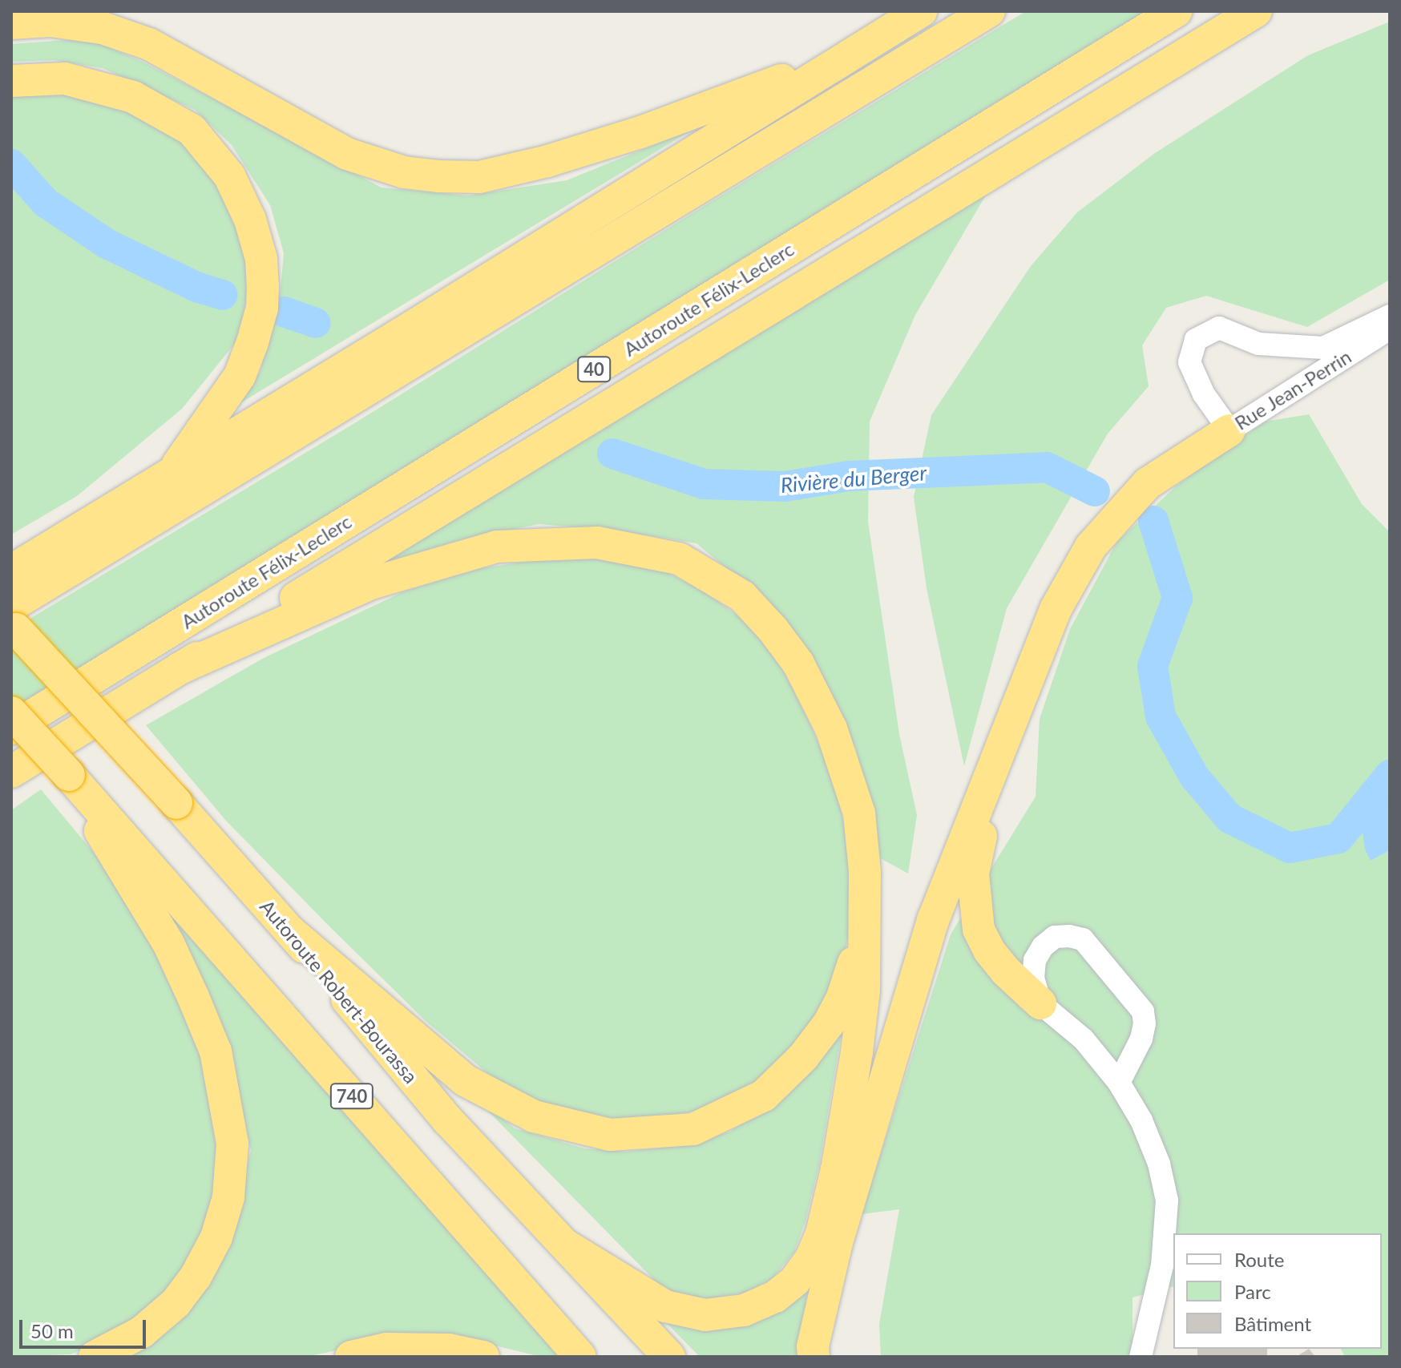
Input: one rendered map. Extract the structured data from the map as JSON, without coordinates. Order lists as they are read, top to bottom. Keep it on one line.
{"streets":{"highway":["Autoroute Félix-Leclerc","40","Autoroute Robert-Bourassa","740"],"street":["Rue Jean-Perrin"]},"water":["Rivière du Berger"],"legend":["Route","Parc","Bâtiment"],"scale_bar":"50 m"}
